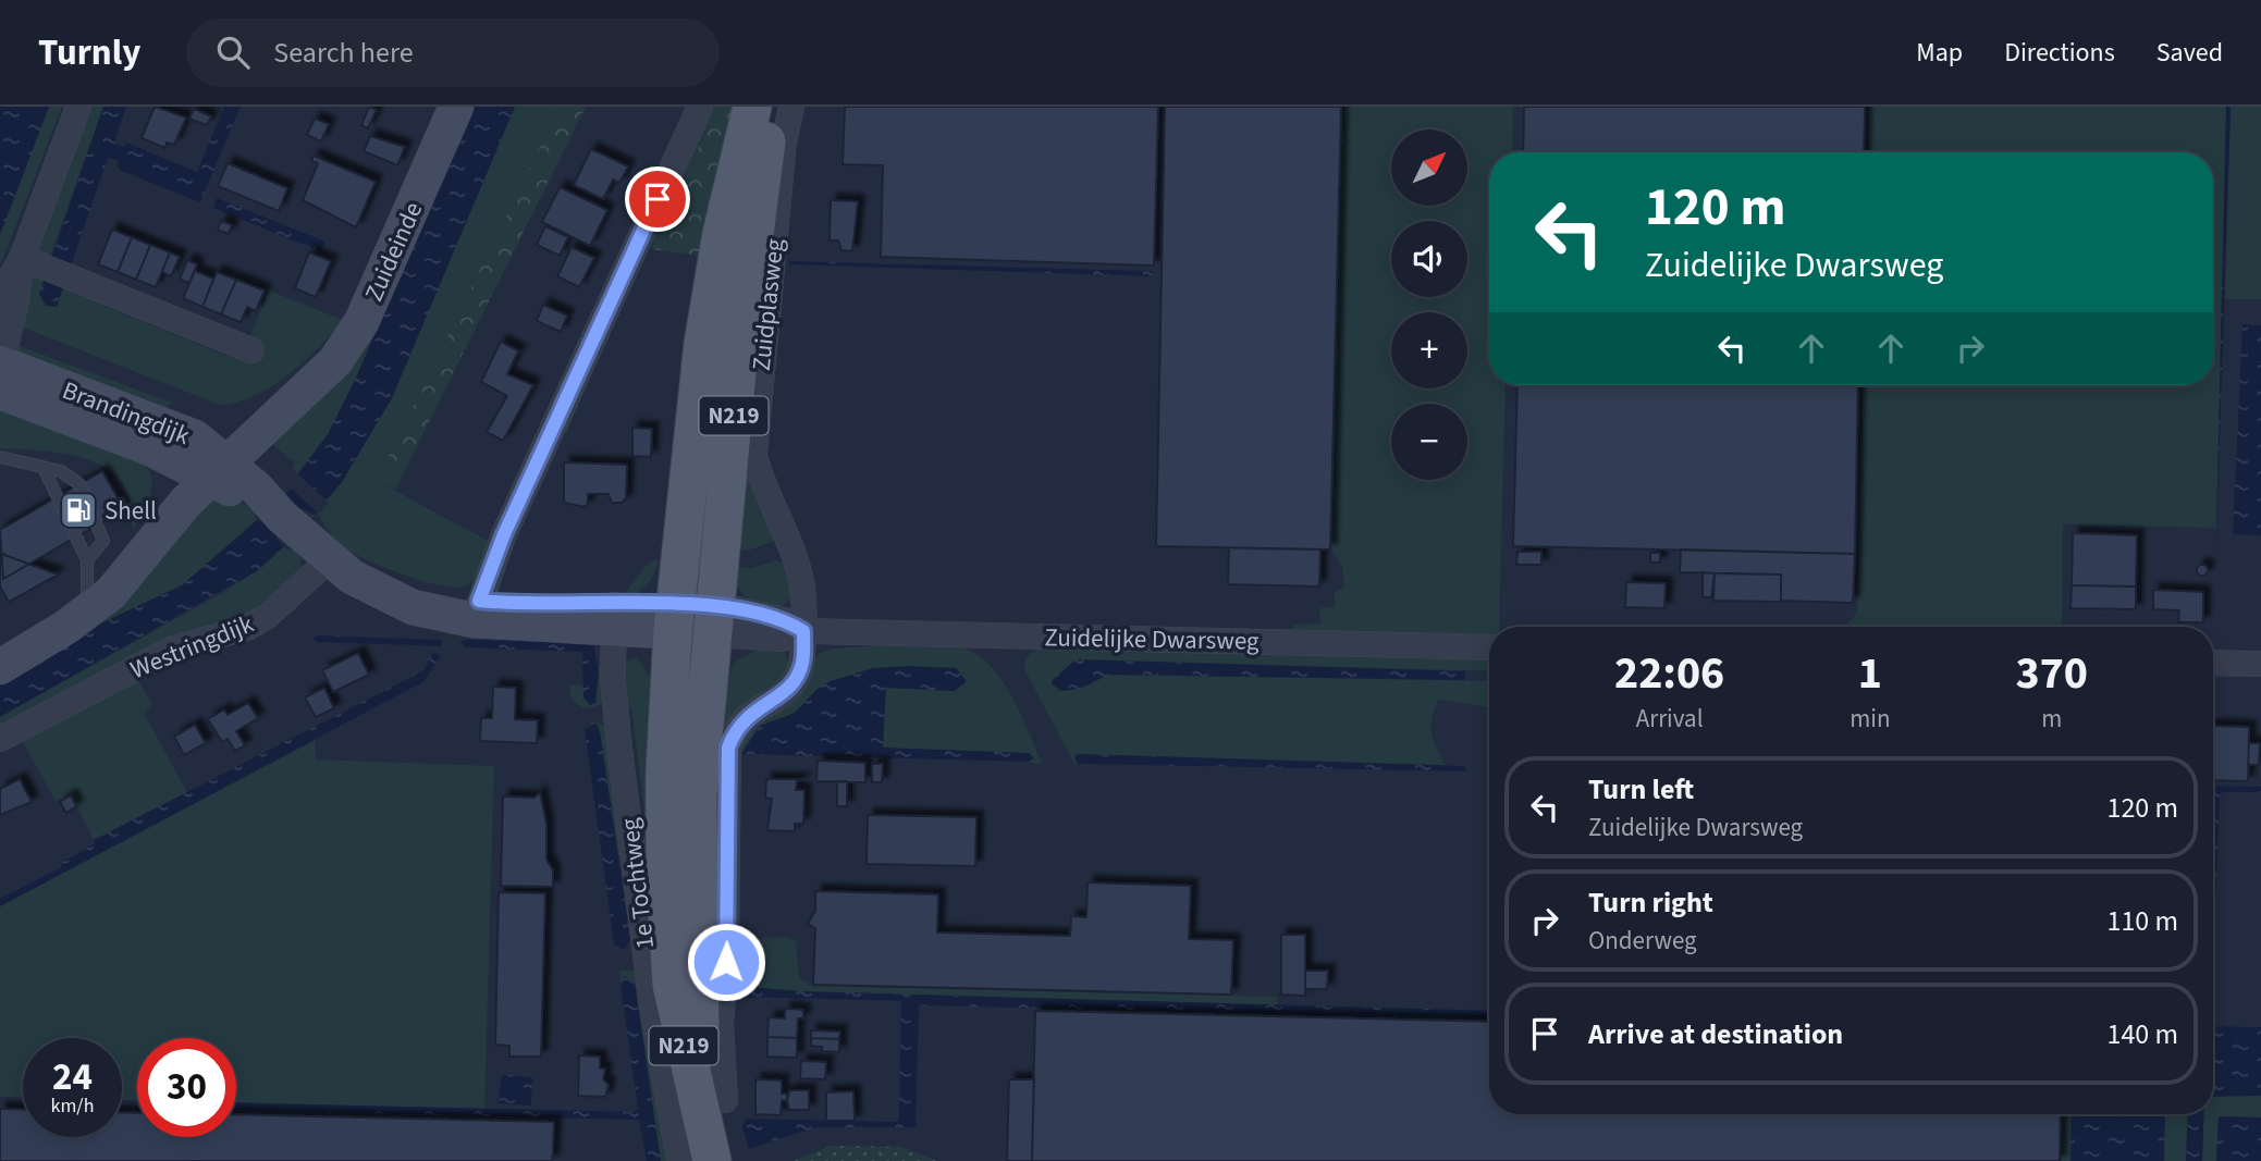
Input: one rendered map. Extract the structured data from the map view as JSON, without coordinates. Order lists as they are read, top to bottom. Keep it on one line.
{"streets":{"main road":["Zuidplasweg","N219","1e Tochtweg"],"street":["Zuideinde","Brandingdijk","Zuidelijke Dwarsweg","Westringdijk"]},"crossings":[["Zuideinde","Brandingdijk"],["Zuidplasweg","Zuidelijke Dwarsweg"],["Zuidplasweg","1e Tochtweg"],["Brandingdijk","Zuidelijke Dwarsweg"],["Zuidelijke Dwarsweg","Westringdijk"],["Zuidelijke Dwarsweg","1e Tochtweg"]],"places":{"fuel station":["Shell"]},"north":"top right","page":{"header":"Turnly","search":"Search here","nav":["Map","Directions","Saved"],"map_buttons":["+","−"],"turn":["120 m","Zuidelijke Dwarsweg"],"eta":["22:06","Arrival","1","min","370","m"],"list":[{"name":"Turn left","note":"Zuidelijke Dwarsweg","value":"120 m"},{"name":"Turn right","note":"Onderweg","value":"110 m"},{"name":"Arrive at destination","value":"140 m"}],"speed":"24 km/h","limit":"30"}}
